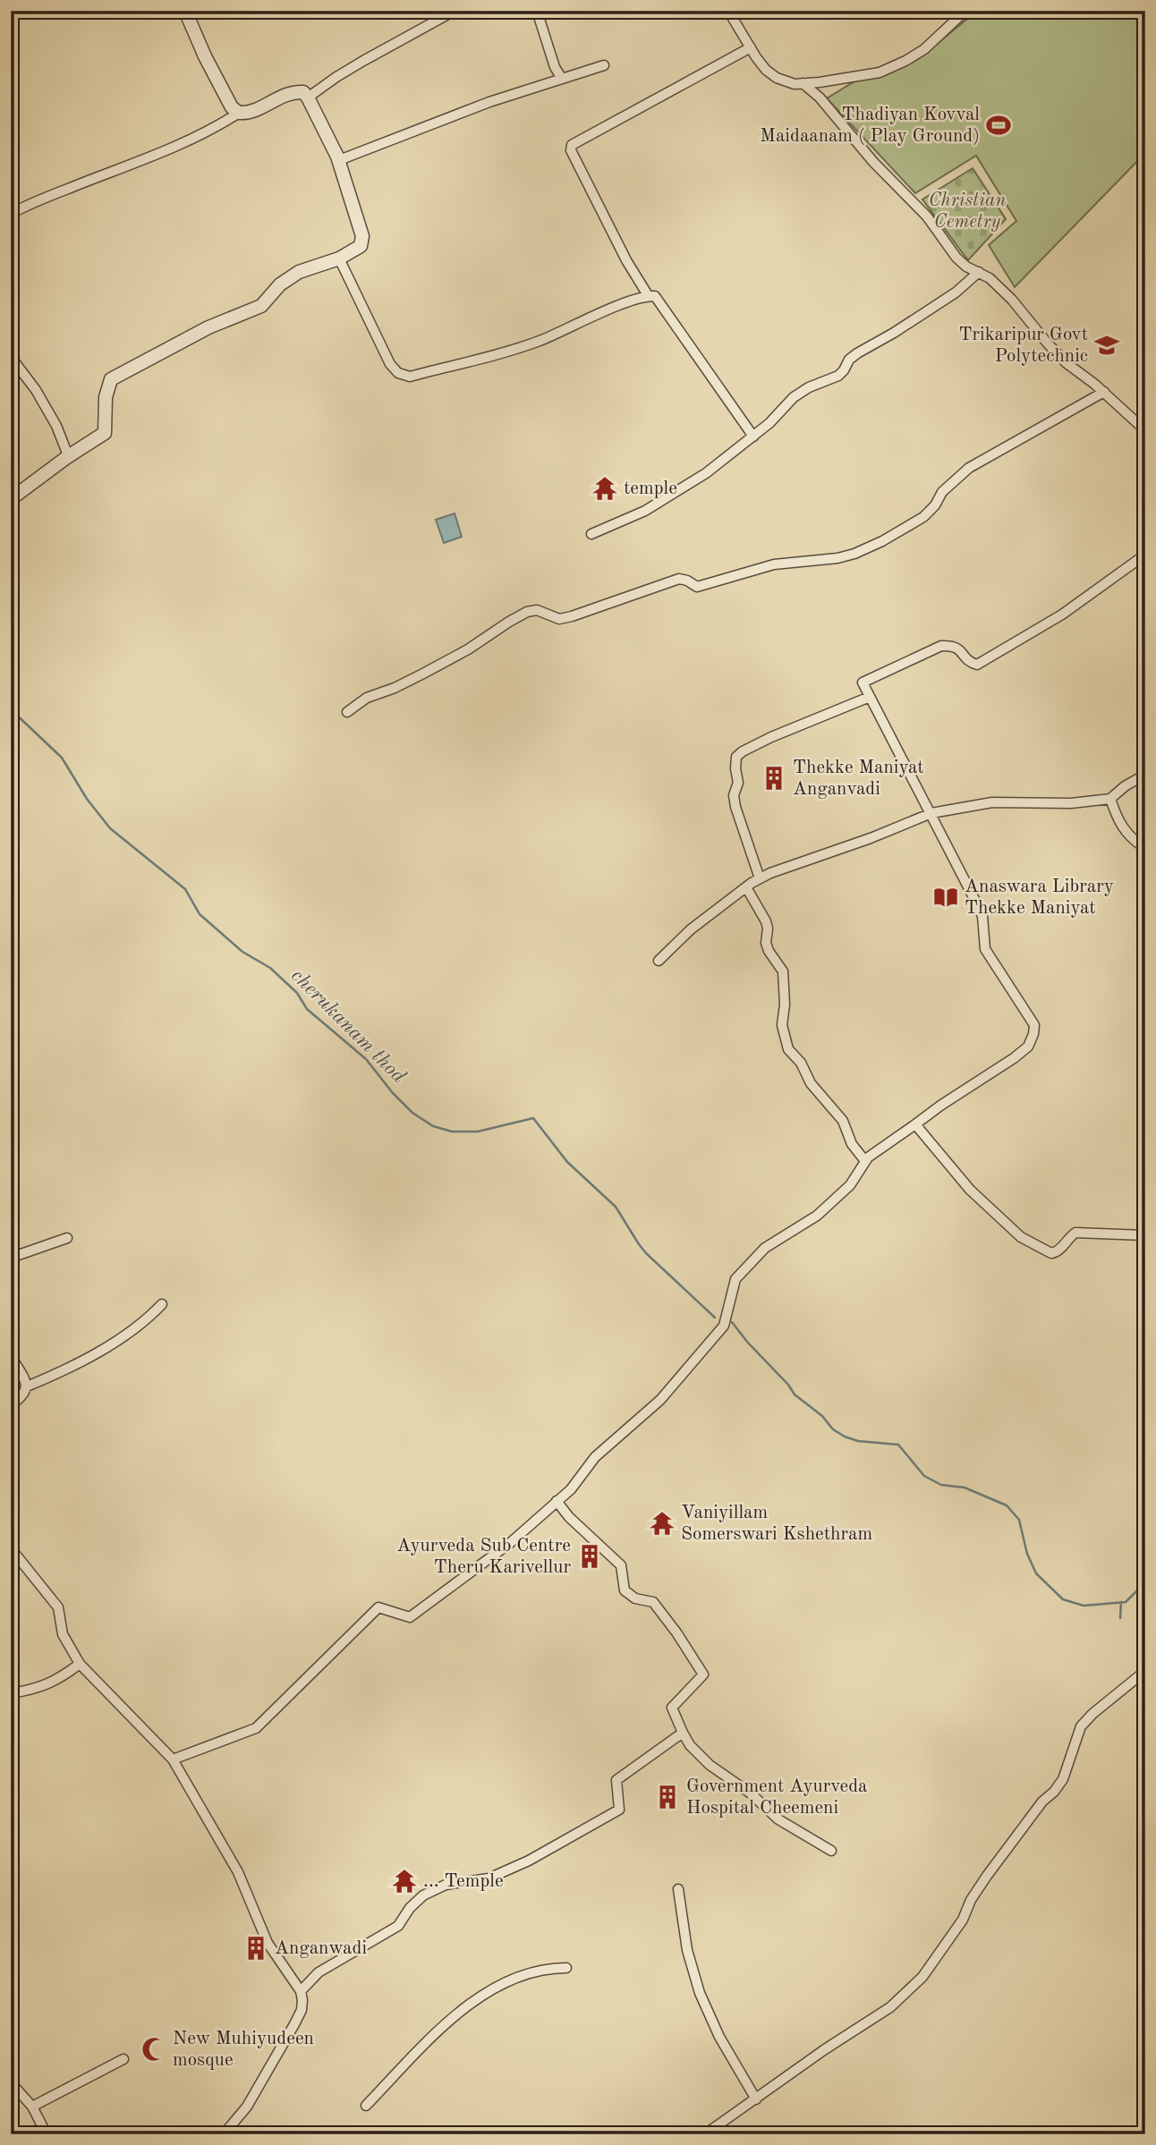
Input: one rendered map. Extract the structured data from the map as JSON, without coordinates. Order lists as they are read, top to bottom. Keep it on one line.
{"water":["cherukanam thod"],"parks":["Christian Cemetry"],"places":{"sports":["Thadiyan Kovval Maidaanam ( Play Ground)"],"school or university":["Trikaripur Govt Polytechnic"],"temple":["temple","Vaniyillam Somerswari Kshethram","... Temple"],"building":["Thekke Maniyat Anganvadi","Ayurveda Sub Centre Theru Karivellur","Government Ayurveda Hospital Cheemeni","Anganwadi"],"library":["Anaswara Library Thekke Maniyat"],"mosque":["New Muhiyudeen mosque"]}}
